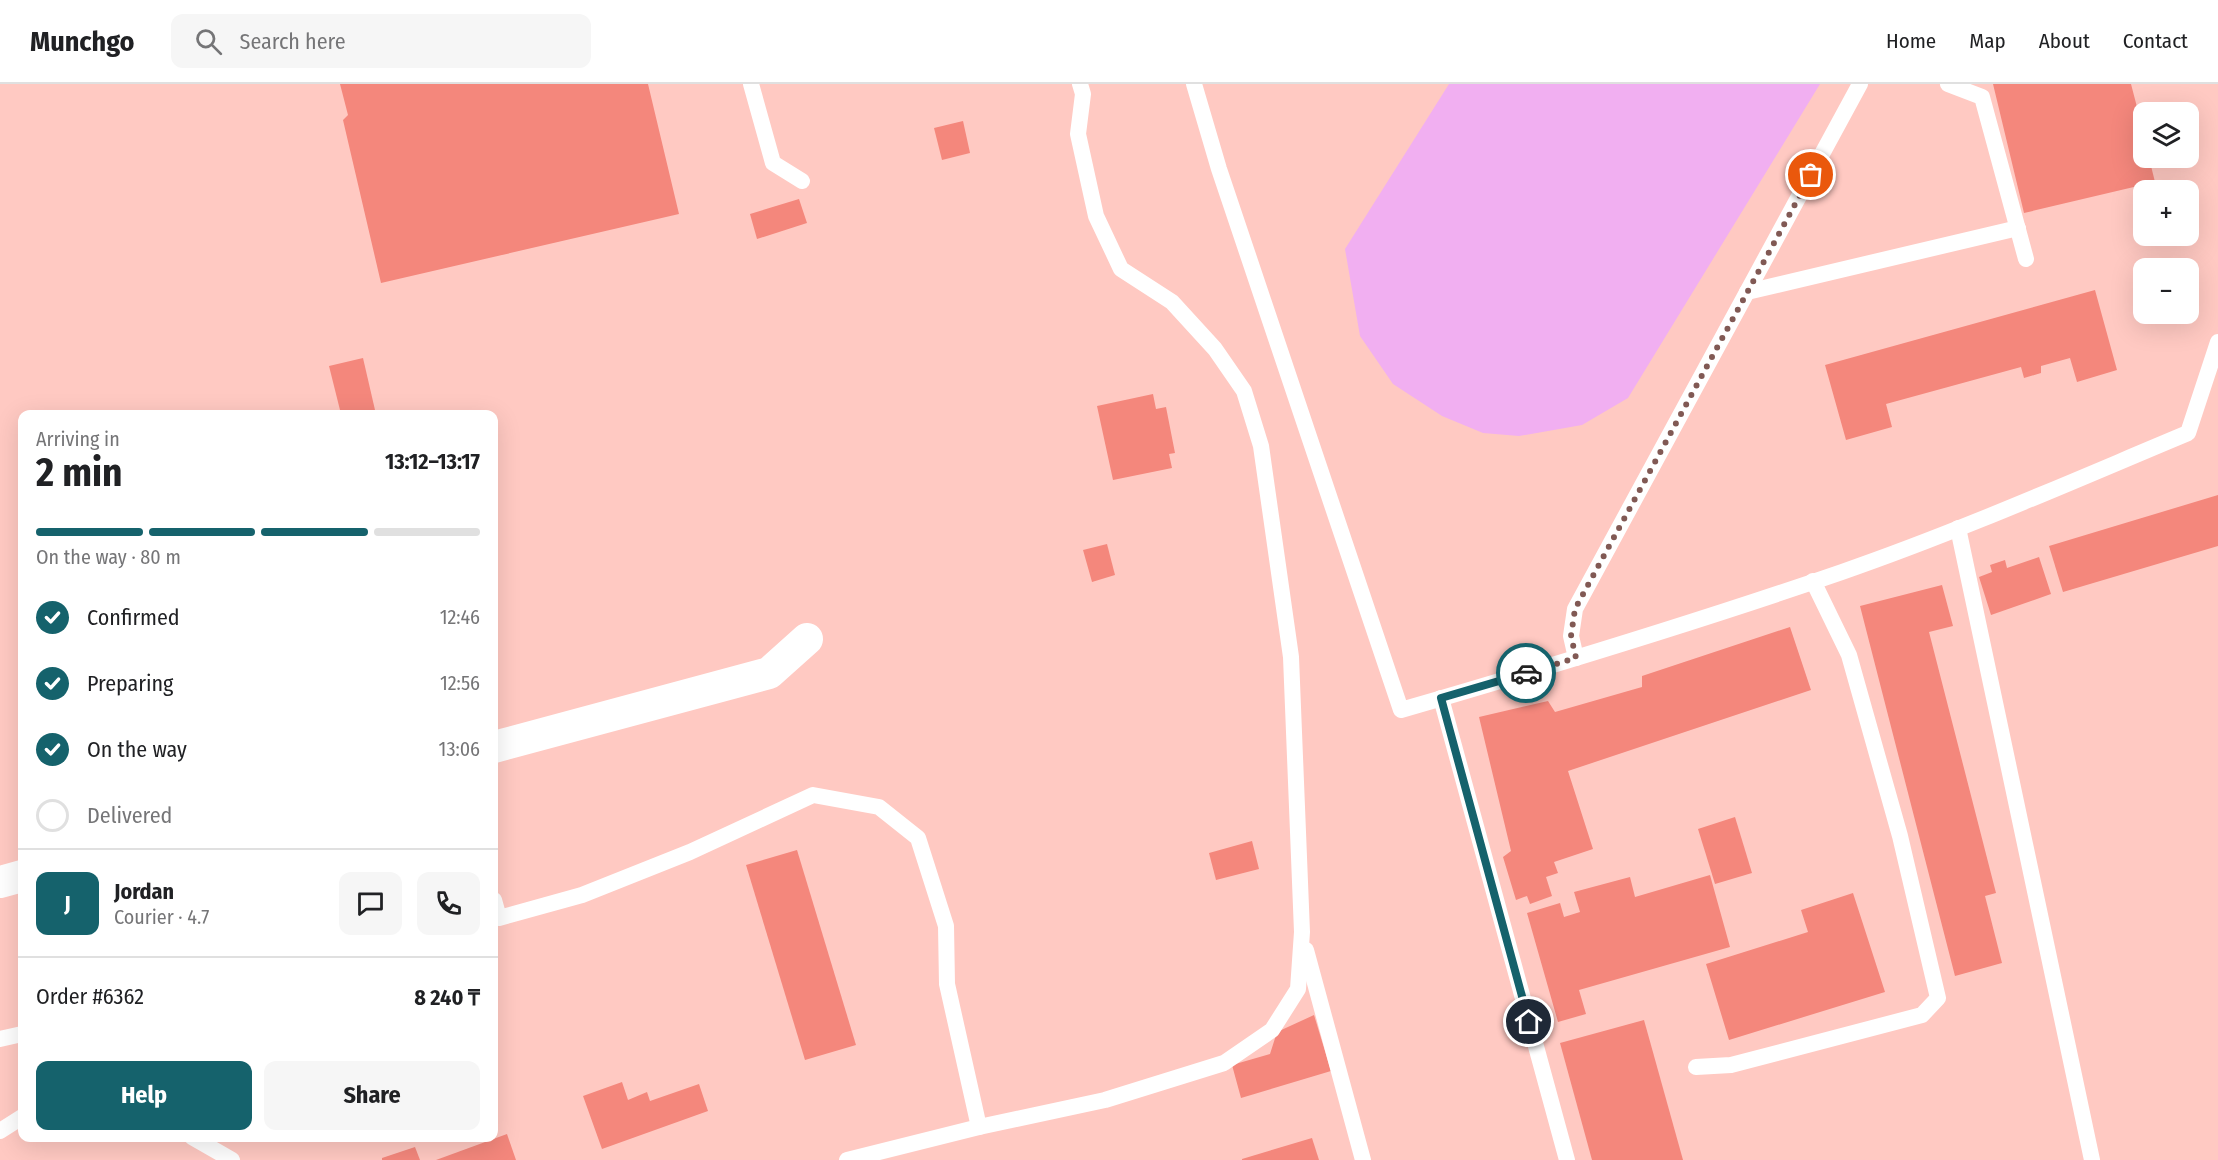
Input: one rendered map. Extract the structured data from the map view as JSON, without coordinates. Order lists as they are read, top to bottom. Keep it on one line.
{"page":{"header":"Munchgo","search":"Search here","nav":["Home","Map","About","Contact"],"map_buttons":["+","−"],"heading":["2 min","Arriving in","13:12–13:17"],"panel":["Jordan","Courier · 4.7","Order #6362","8 240 ₸"],"bar":"On the way · 80 m","list":[["Confirmed","12:46"],["Preparing","12:56"],["On the way","13:06"],"Delivered"],"round":"J","buttons":["Help","Share"]}}
